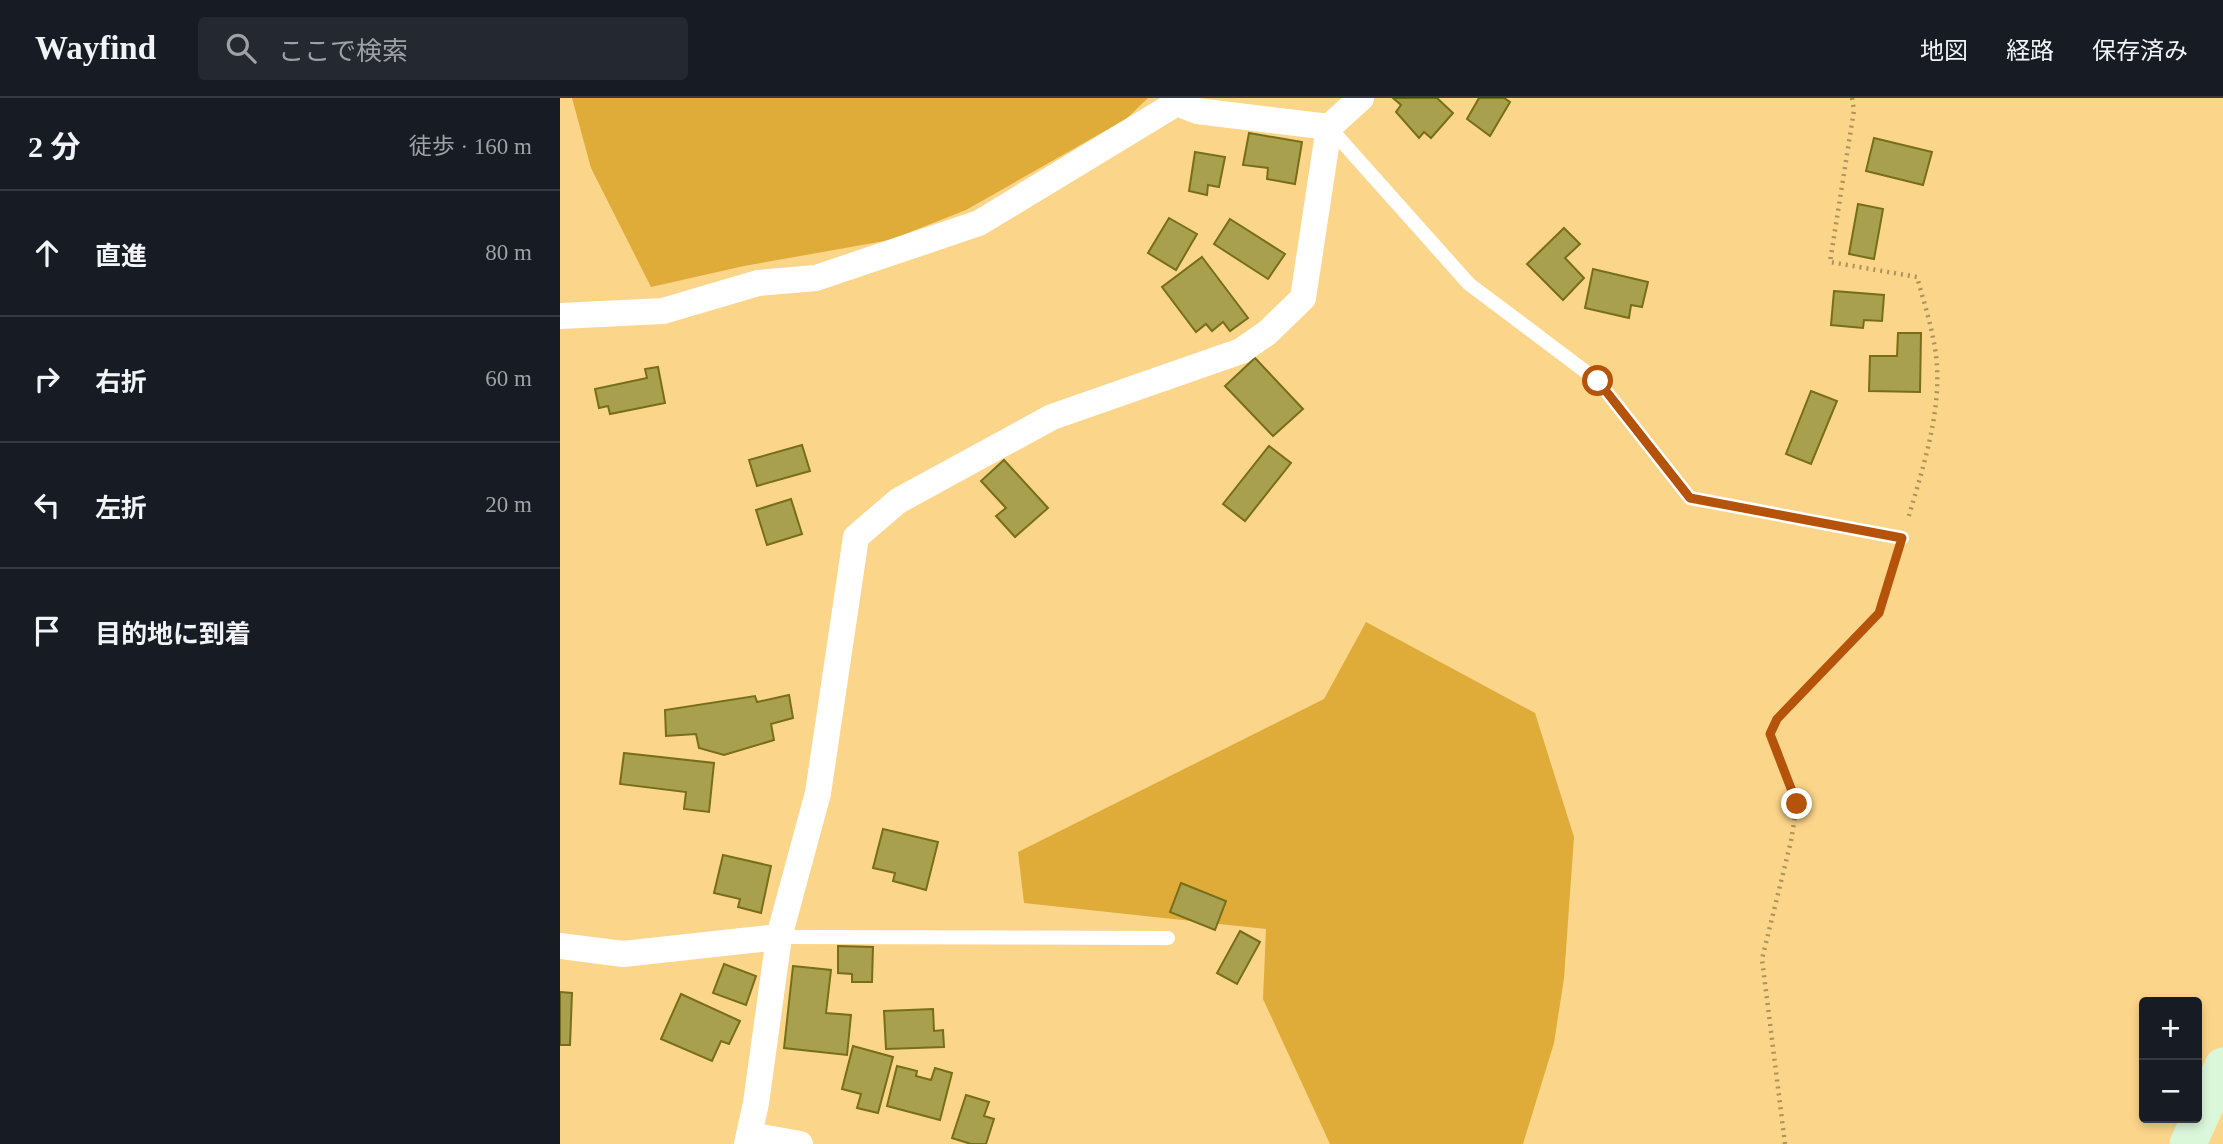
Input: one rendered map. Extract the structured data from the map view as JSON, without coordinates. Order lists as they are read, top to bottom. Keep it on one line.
{"page":{"header":"Wayfind","search":"ここで検索","nav":["地図","経路","保存済み"],"heading":["2 分","徒歩 · 160 m"],"list":[["直進","80 m"],["右折","60 m"],["左折","20 m"],"目的地に到着"],"map_buttons":["+","−"]}}
